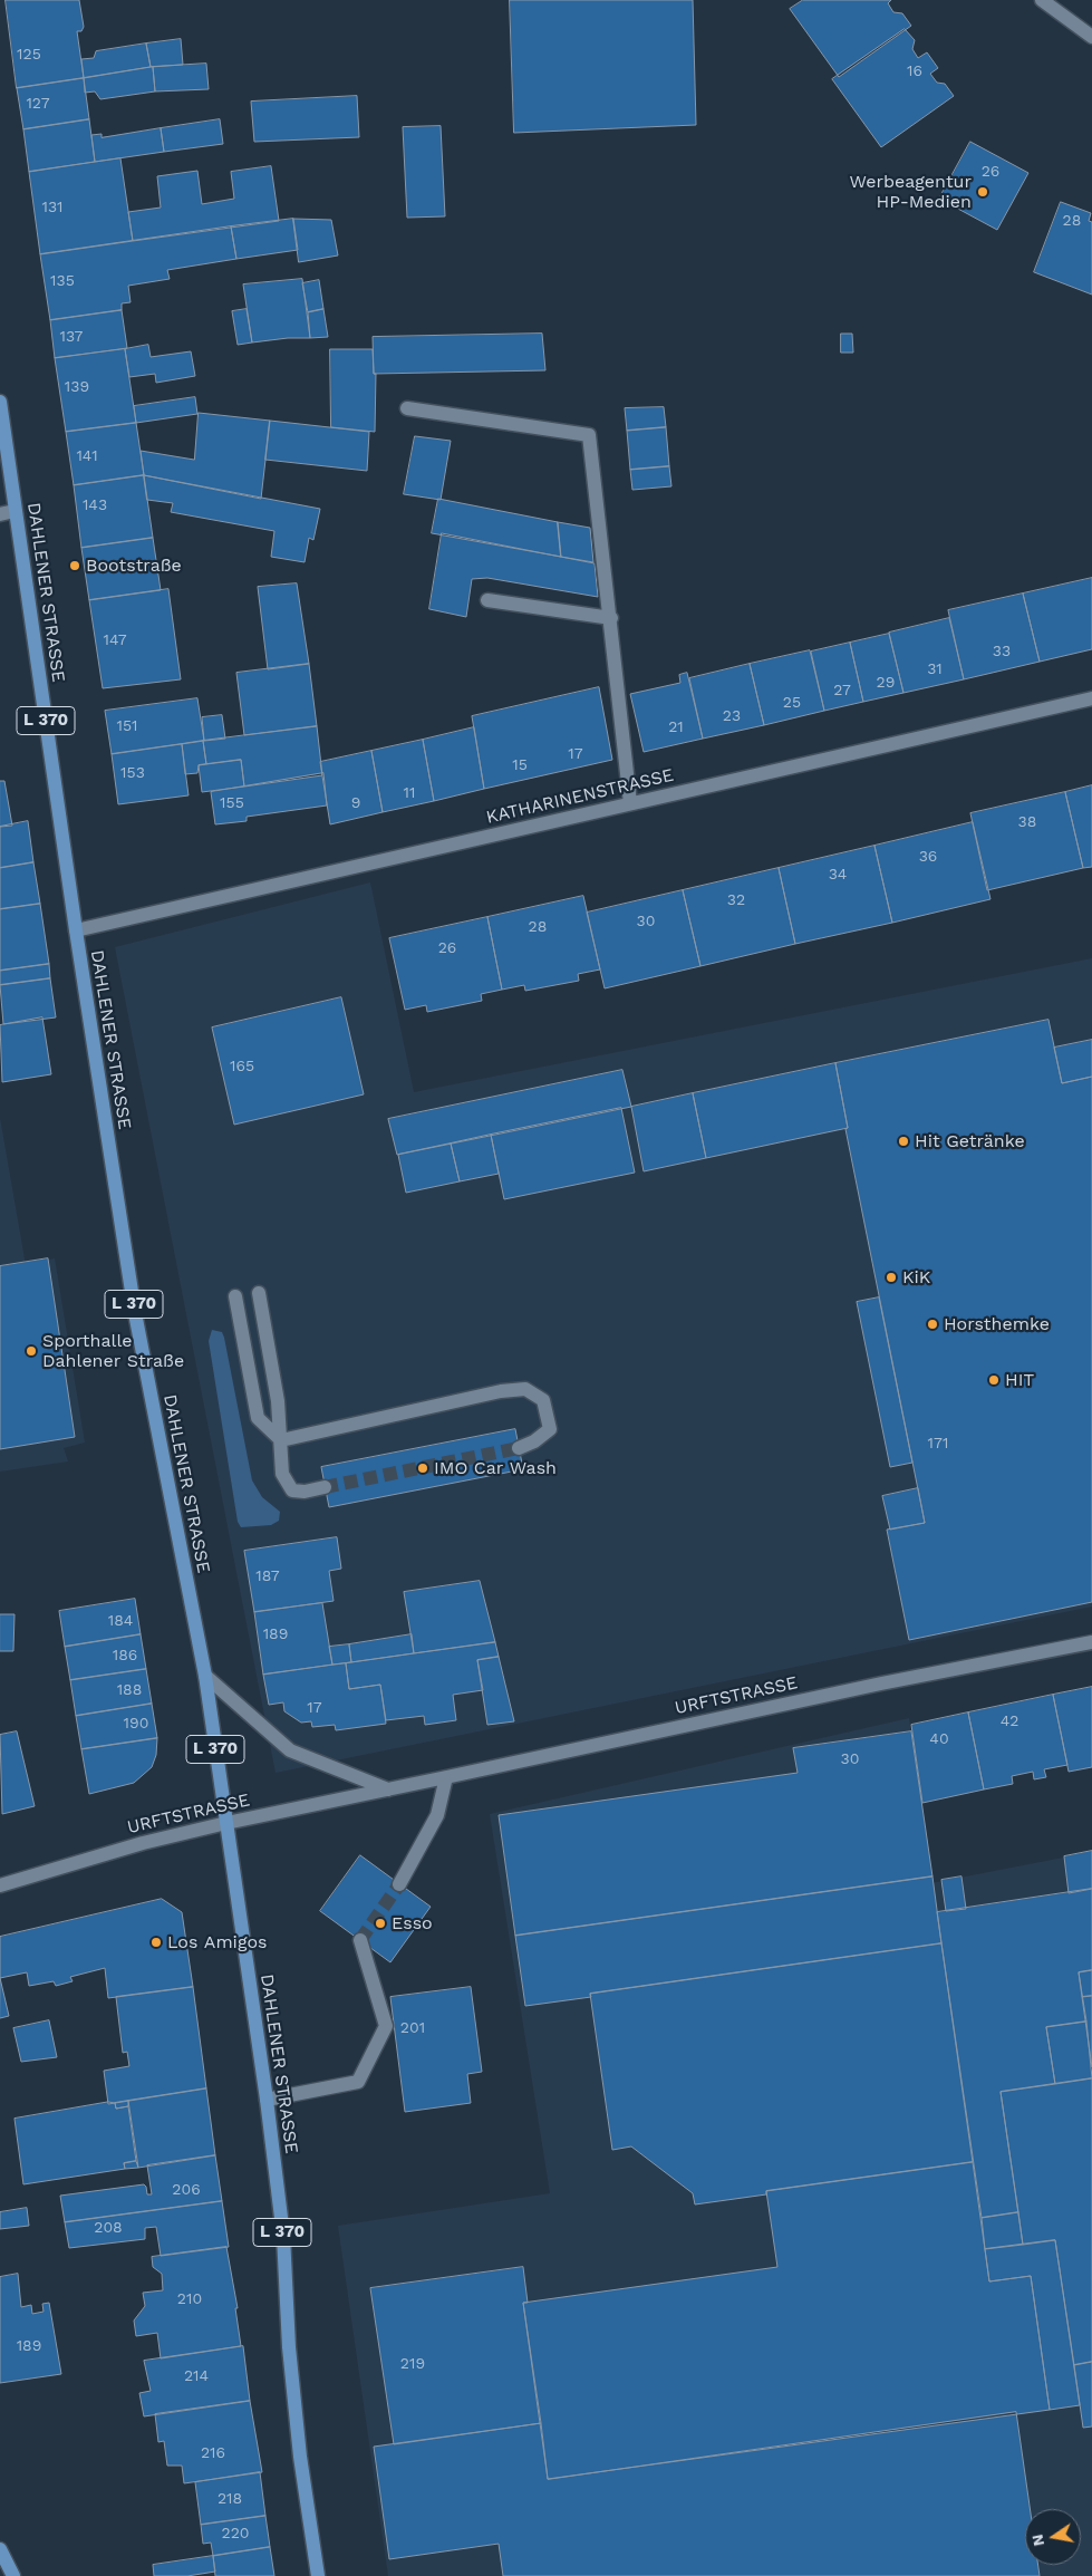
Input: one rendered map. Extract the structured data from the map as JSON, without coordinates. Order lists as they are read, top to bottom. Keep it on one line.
{"streets":{"main road":["DAHLENER STRASSE","L 370"],"street":["KATHARINENSTRASSE","URFTSTRASSE"]},"crossings":[["DAHLENER STRASSE","KATHARINENSTRASSE"],["DAHLENER STRASSE","URFTSTRASSE"]],"places":["Werbeagentur HP-Medien","Bootstraße","Hit Getränke","KiK","Horsthemke","Sporthalle Dahlener Straße","HIT","IMO Car Wash","Esso","Los Amigos"],"house_numbers":["125","16","127","26","131","28","135","137","139","141","143","147","33","31","29","27","25","23","151","21","17","15","153","11","155","9","38","36","34","32","30","28","26","165","171","187","184","189","186","188","17","42","190","40","30","201","206","208","210","189","219","214","216","218","220"],"north":"left"}
